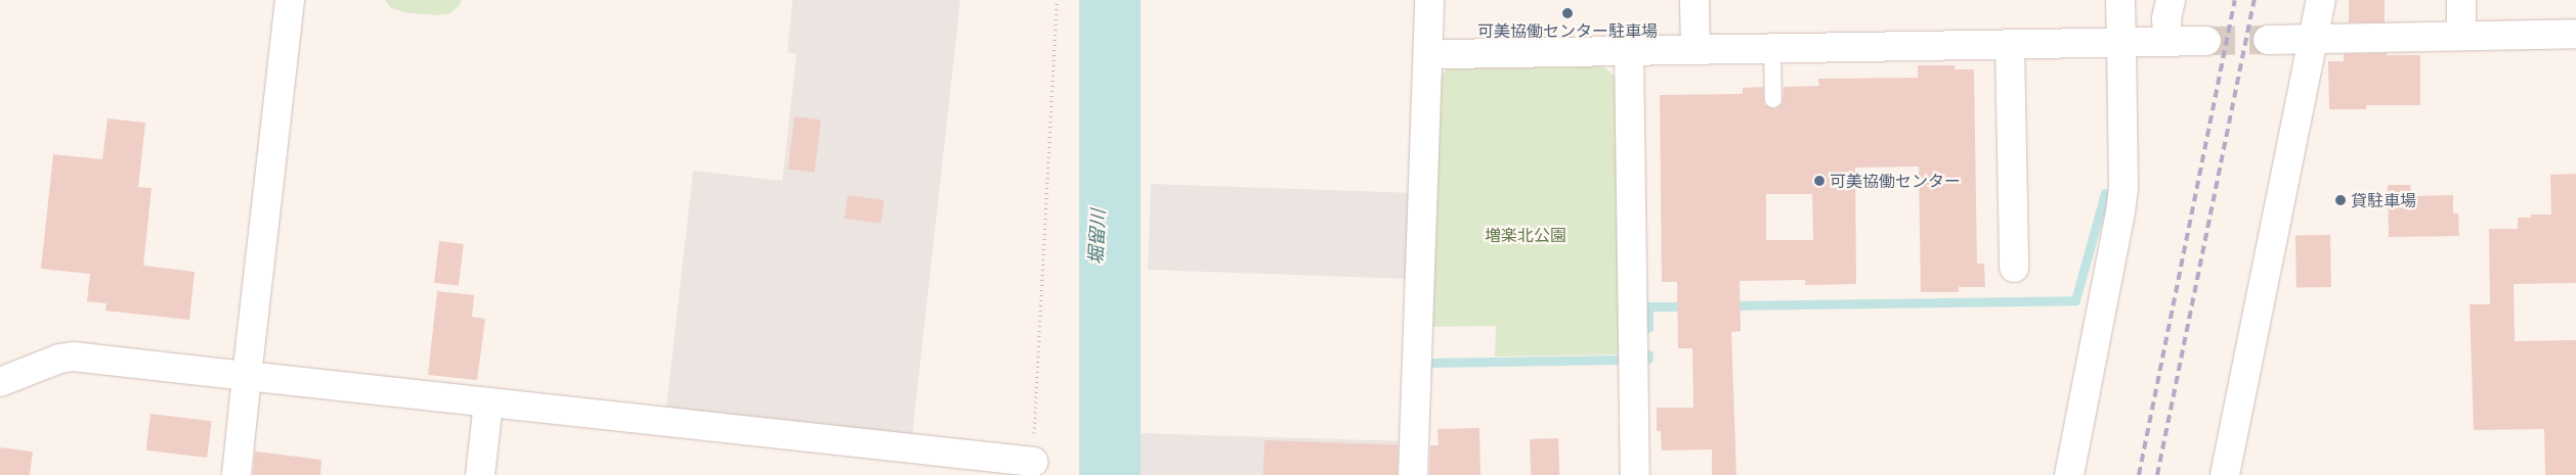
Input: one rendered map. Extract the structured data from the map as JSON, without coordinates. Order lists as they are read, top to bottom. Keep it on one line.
{"water":["堀留川"],"parks":["増楽北公園"],"places":["可美協働センター駐車場","可美協働センター","貸駐車場"]}
